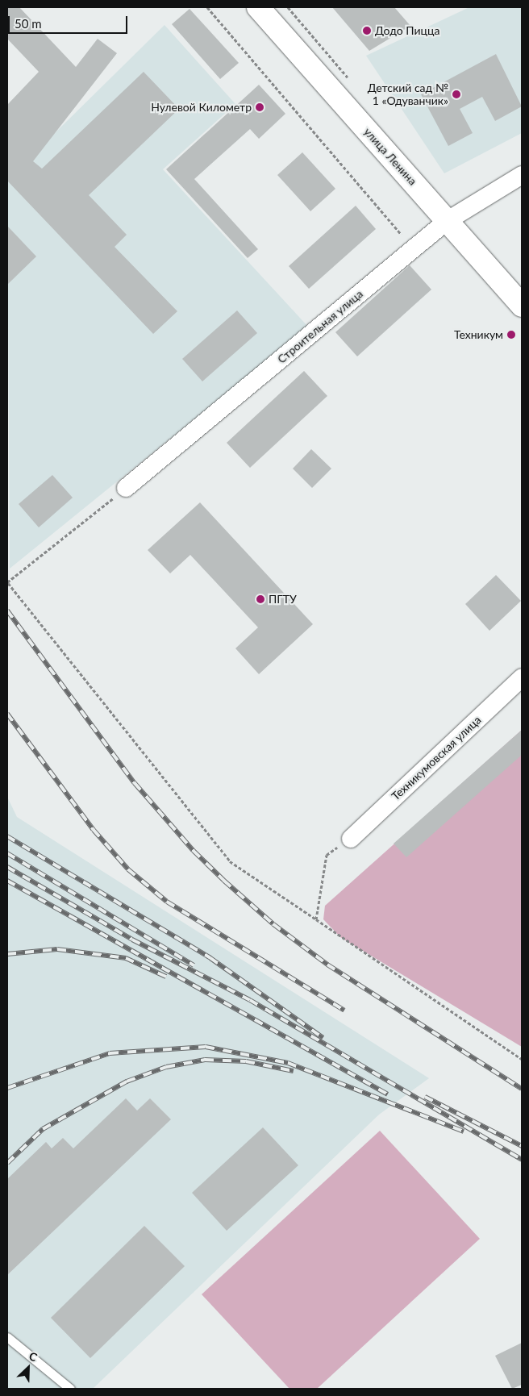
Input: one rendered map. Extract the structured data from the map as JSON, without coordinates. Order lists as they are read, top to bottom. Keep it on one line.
{"streets":{"main road":["улица Ленина"],"street":["Строительная улица","Техникумовская улица"]},"crossings":[["улица Ленина","Строительная улица"]],"places":["Додо Пицца","Детский сад № 1 «Одуванчик»","Нулевой Километр","Техникум","ПГТУ"],"scale_bar":"50 m","north":"top right"}
